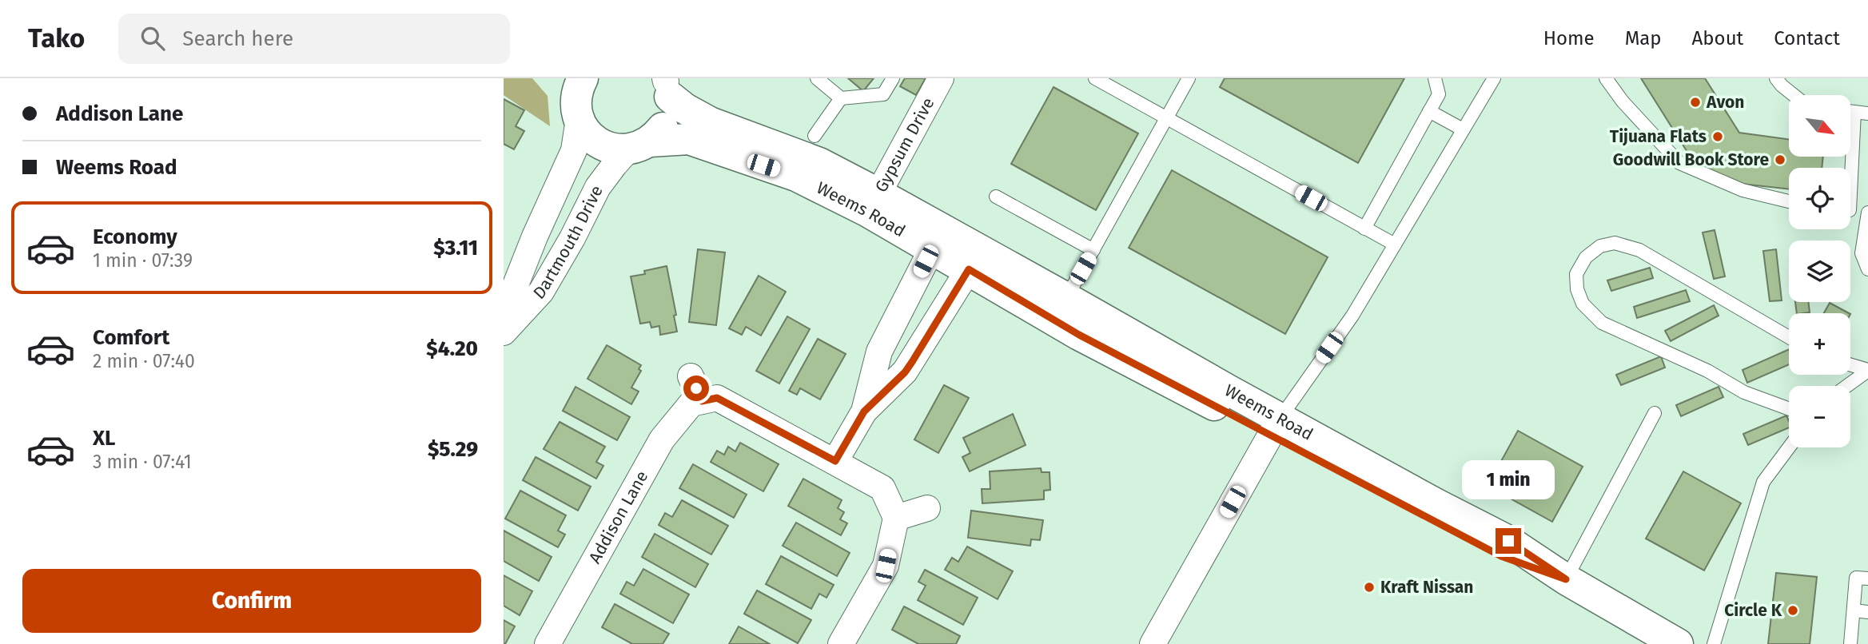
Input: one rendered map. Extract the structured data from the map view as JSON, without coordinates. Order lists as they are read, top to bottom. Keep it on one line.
{"streets":{"street":["Gypsum Drive","Weems Road","Dartmouth Drive","Addison Lane"]},"crossings":[["Gypsum Drive","Weems Road"],["Weems Road","Dartmouth Drive"]],"places":["Avon","Tijuana Flats","Goodwill Book Store","Kraft Nissan","Circle K"],"north":"bottom right","page":{"header":"Tako","search":"Search here","nav":["Home","Map","About","Contact"],"banner":["Addison Lane","Weems Road"],"map_buttons":["+","−"],"list":[{"name":"Economy","note":"1 min · 07:39","value":"$3.11"},{"name":"Comfort","note":"2 min · 07:40","value":"$4.20"},{"name":"XL","note":"3 min · 07:41","value":"$5.29"}],"bubble":"1 min","buttons":"Confirm"}}
